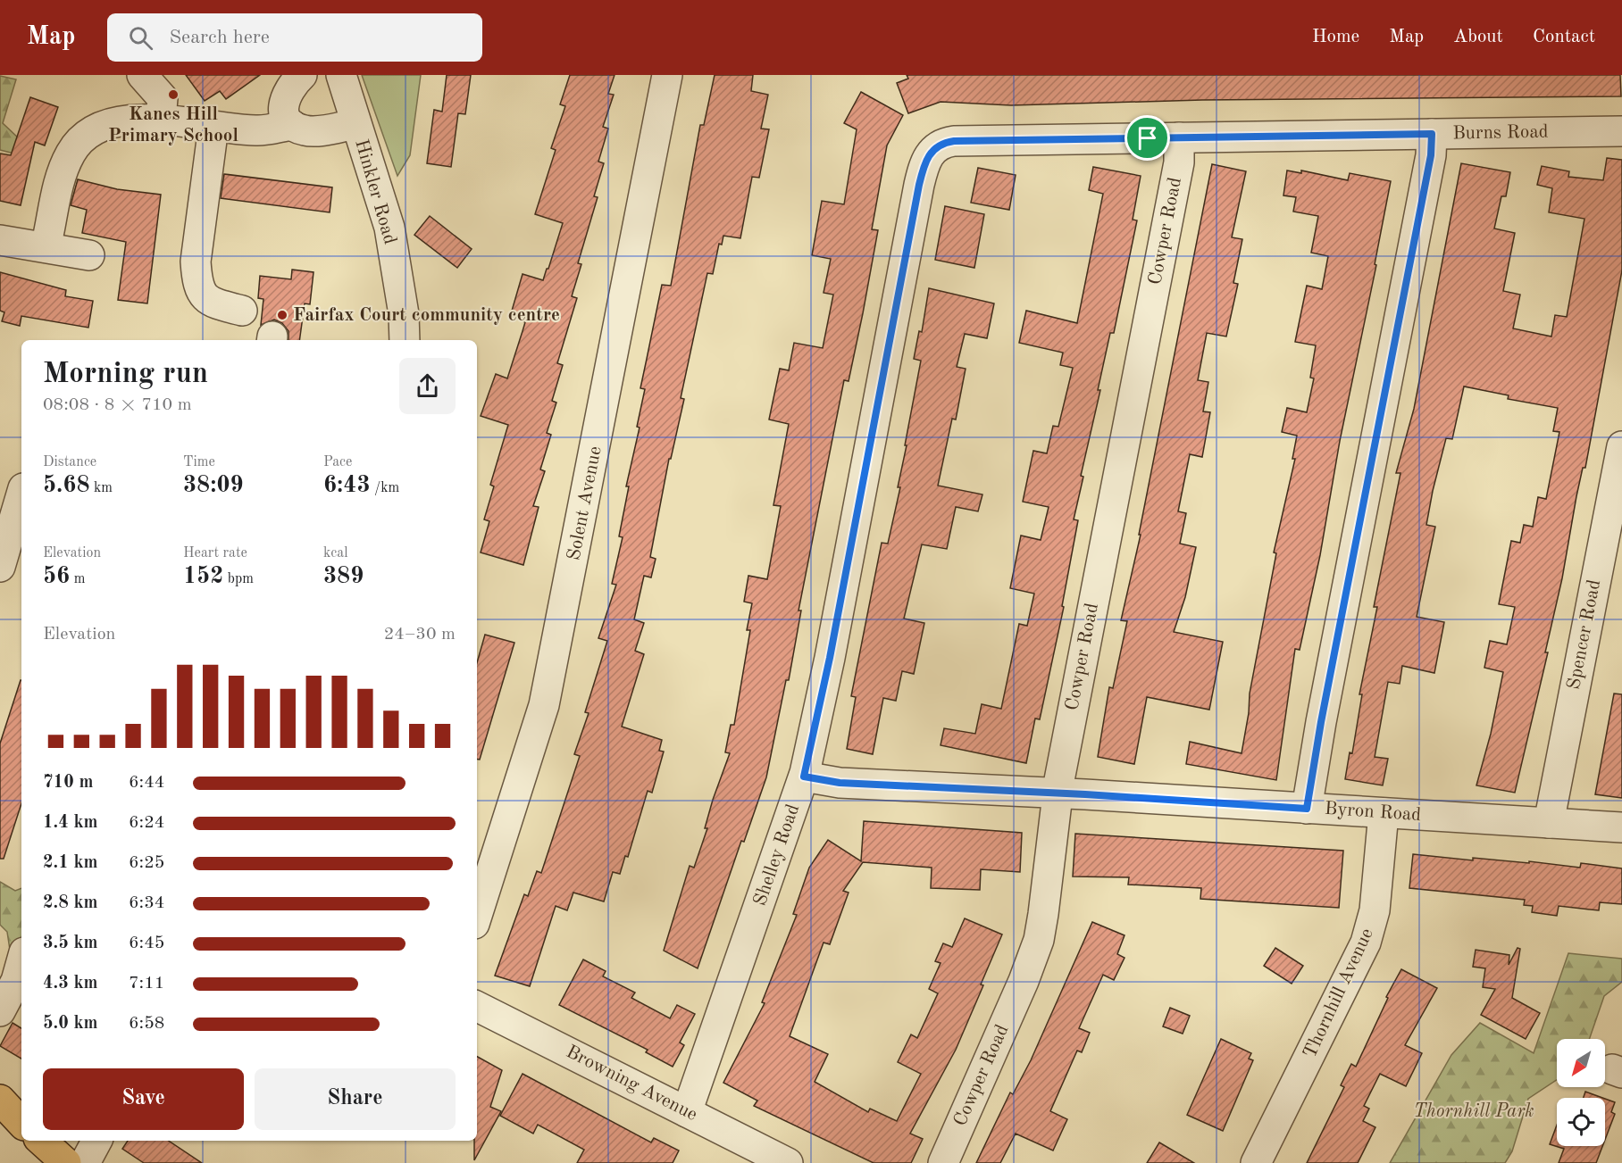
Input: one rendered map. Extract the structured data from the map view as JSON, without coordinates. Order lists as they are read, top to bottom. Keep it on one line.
{"streets":{"street":["Burns Road","Hinkler Road","Cowper Road","Solent Avenue","Spencer Road","Byron Road","Shelley Road","Thornhill Avenue","Browning Avenue"]},"crossings":[["Burns Road","Cowper Road"],["Burns Road","Shelley Road"],["Cowper Road","Byron Road"],["Spencer Road","Byron Road"],["Byron Road","Shelley Road"],["Byron Road","Thornhill Avenue"],["Shelley Road","Browning Avenue"]],"parks":["Thornhill Park"],"places":["Kanes Hill Primary School","Fairfax Court community centre"],"north":"bottom left","page":{"header":"Map","search":"Search here","nav":["Home","Map","About","Contact"],"heading":["Morning run","08:08 · 8 × 710 m"],"stats":[["Distance","5.68 km"],["Time","38:09"],["Pace","6:43 /km"],["Elevation","56 m"],["Heart rate","152 bpm"],["kcal","389"]],"chart":["Elevation","24–30 m"],"list":[{"name":"710 m","note":"6:44"},{"name":"1.4 km","note":"6:24"},{"name":"2.1 km","note":"6:25"},{"name":"2.8 km","note":"6:34"},{"name":"3.5 km","note":"6:45"},{"name":"4.3 km","note":"7:11"},{"name":"5.0 km","note":"6:58"}],"buttons":["Save","Share"]}}
